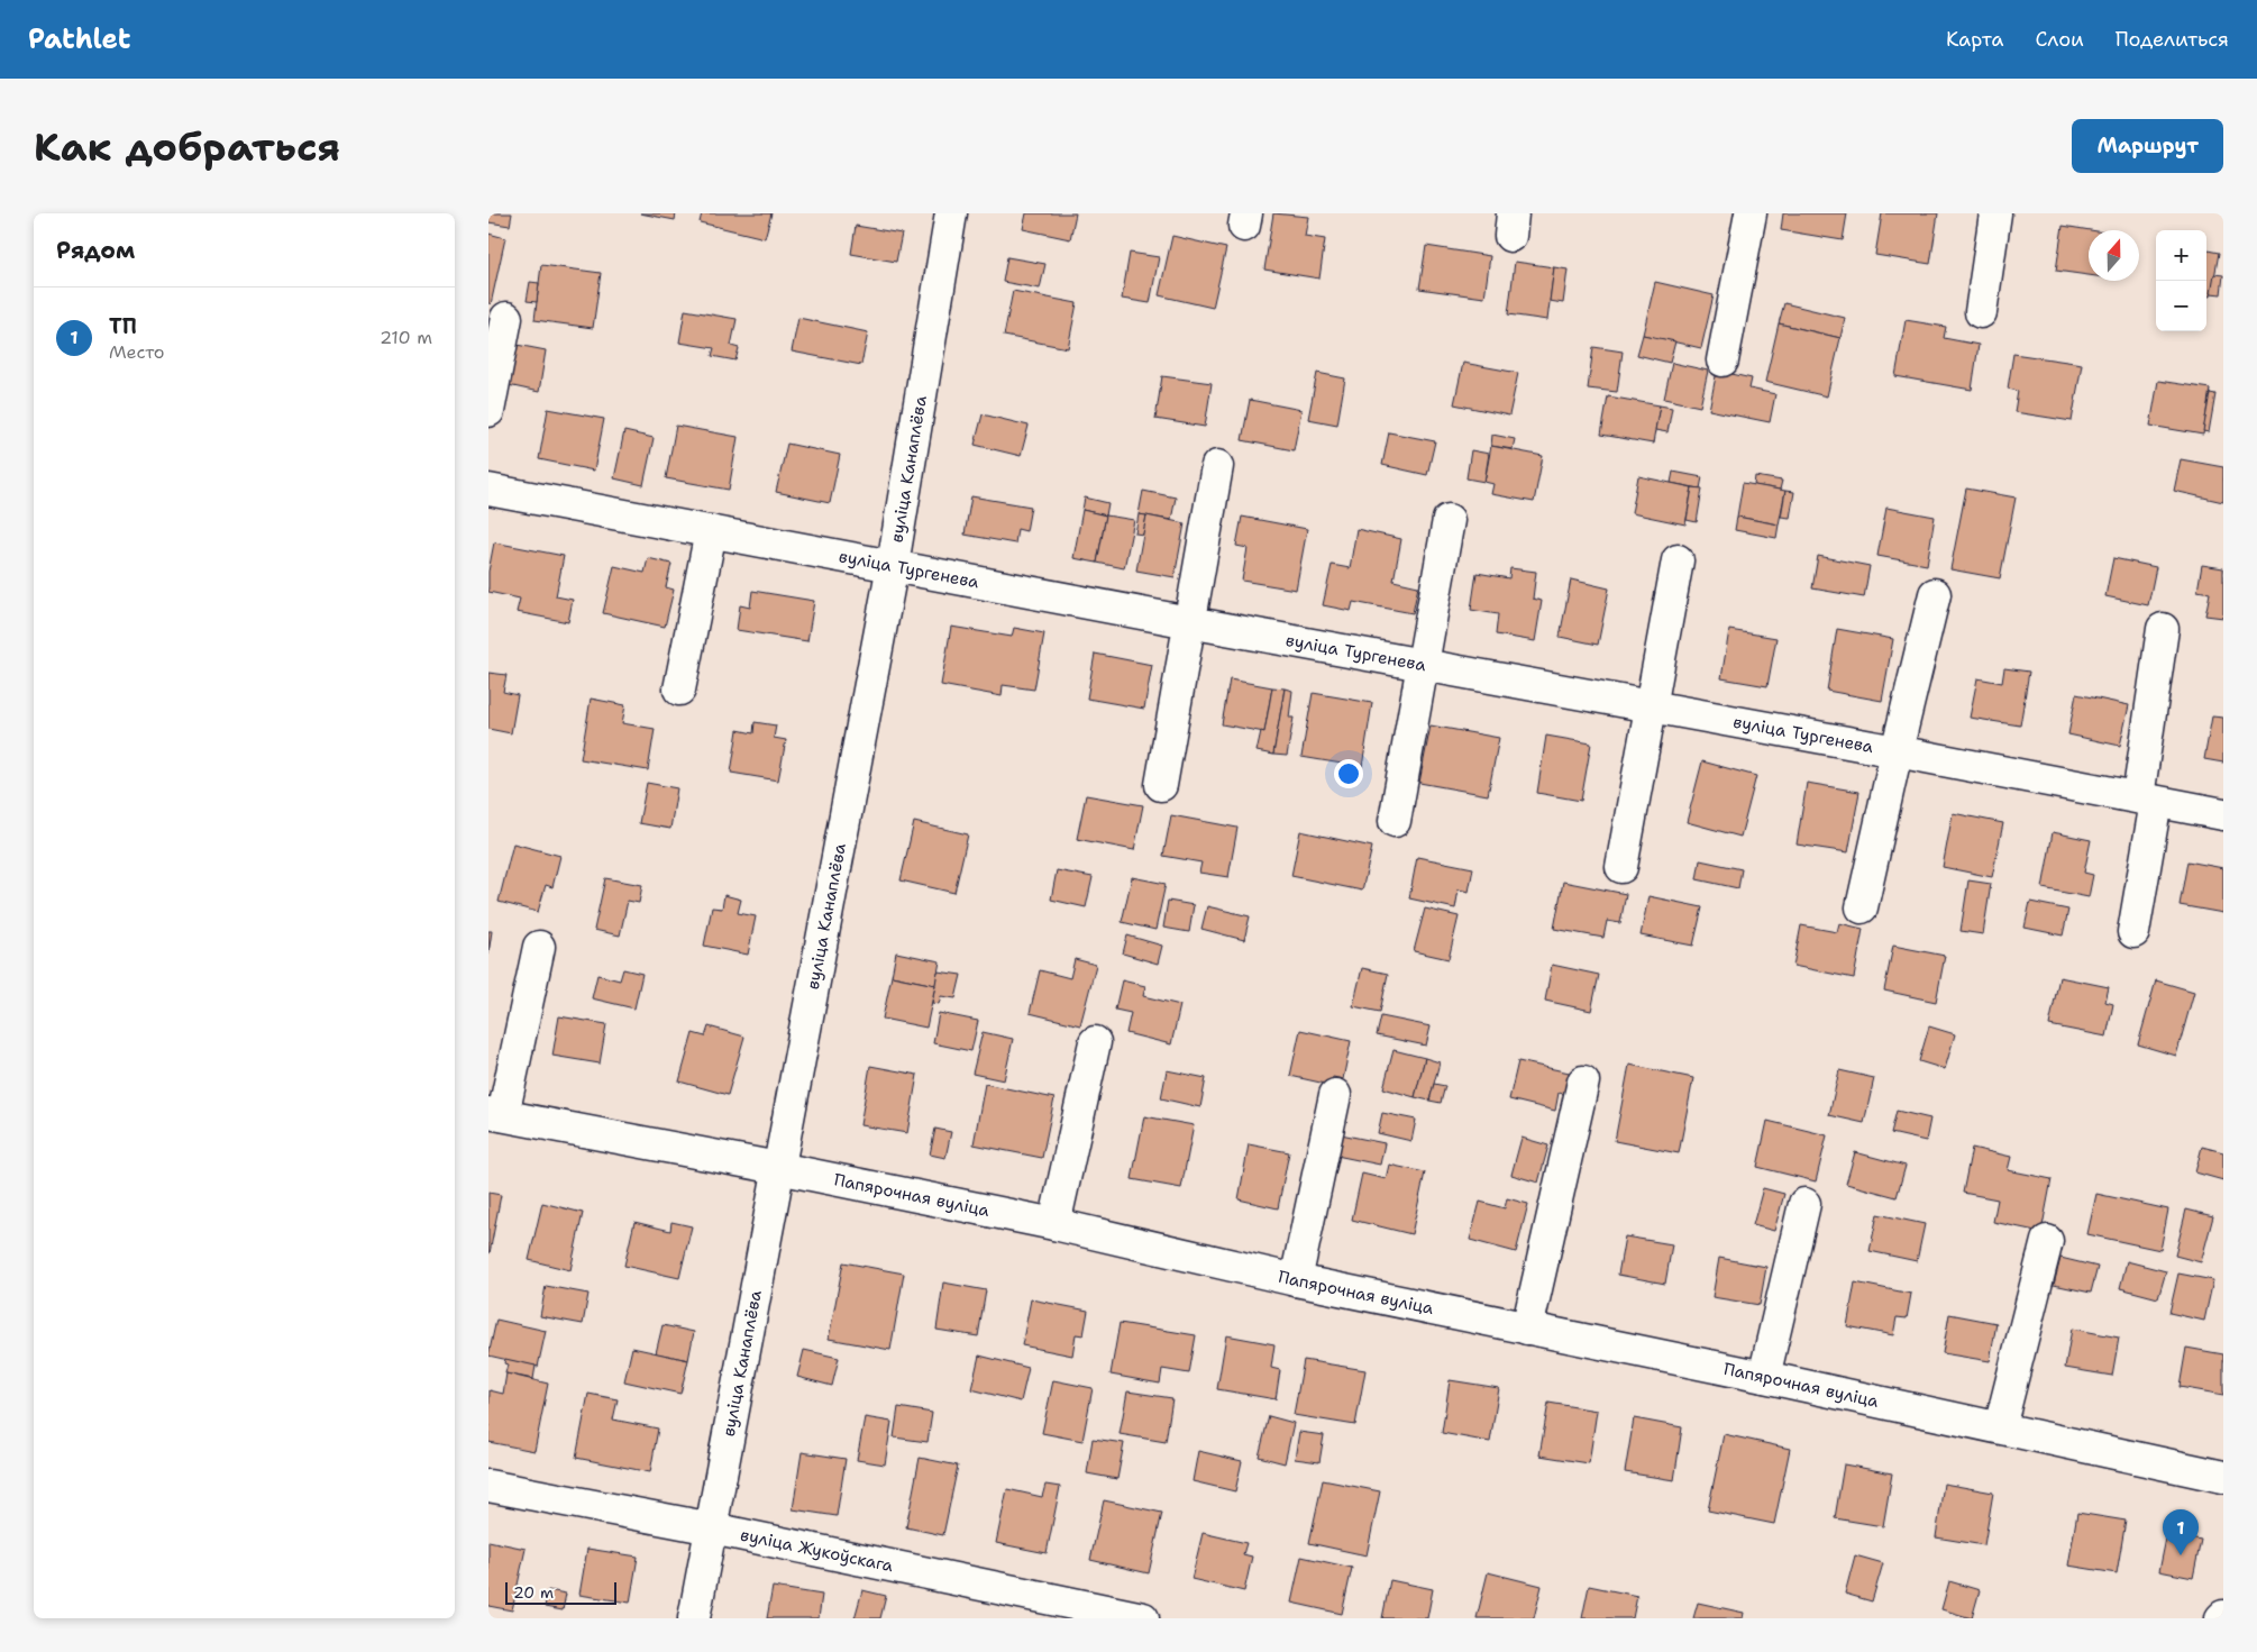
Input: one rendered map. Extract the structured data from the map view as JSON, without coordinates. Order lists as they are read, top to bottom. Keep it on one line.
{"streets":{"street":["вуліца Канаплёва","вуліца Тургенева","Папярочная вуліца","вуліца Жукоўскага"]},"crossings":[["вуліца Канаплёва","вуліца Тургенева"],["вуліца Канаплёва","Папярочная вуліца"],["вуліца Канаплёва","вуліца Жукоўскага"]],"scale_bar":"20 m","north":"top","page":{"header":"Pathlet","nav":["Карта","Слои","Поделиться"],"buttons":"Маршрут","title":"Как добраться","heading":"Рядом","map_buttons":["+","−"],"list":[{"mark":"1","name":"ТП","note":"Место","value":"210 m"}],"pins":"1","scale":"20 m"}}
